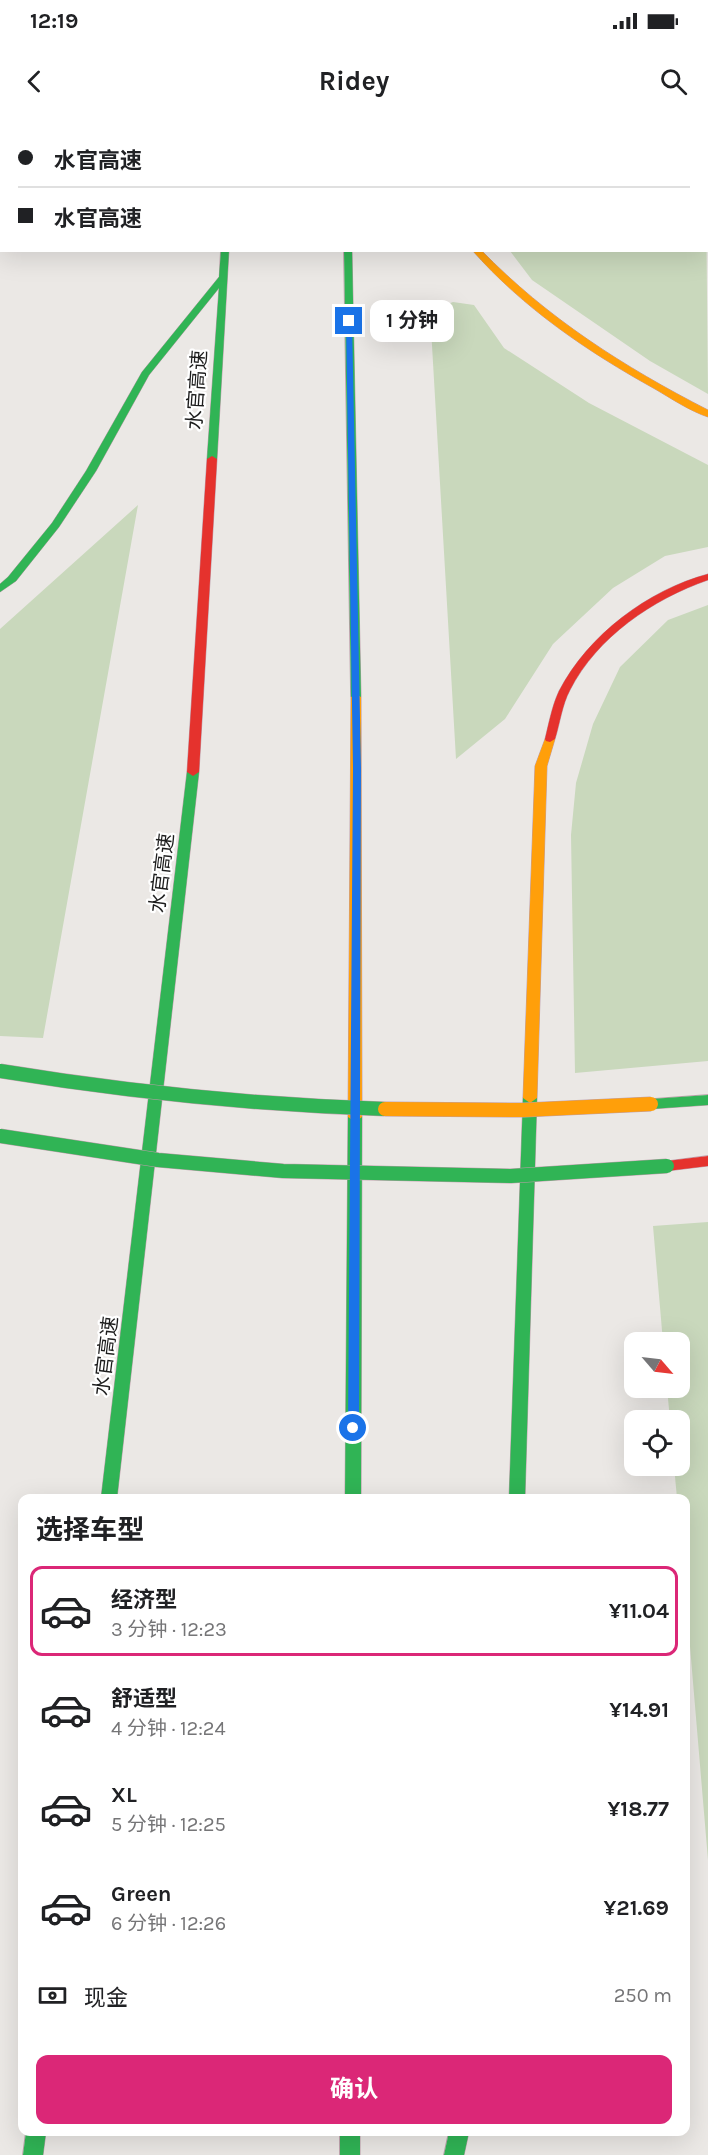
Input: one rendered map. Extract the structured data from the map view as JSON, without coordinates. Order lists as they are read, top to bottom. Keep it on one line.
{"streets":{"highway":["水官高速"]},"north":"bottom right","page":{"status":"12:19","header":"Ridey","banner":["水官高速","水官高速"],"bubble":"1 分钟","heading":"选择车型","list":[{"name":"经济型","note":"3 分钟 · 12:23","value":"¥11.04"},{"name":"舒适型","note":"4 分钟 · 12:24","value":"¥14.91"},{"name":"XL","note":"5 分钟 · 12:25","value":"¥18.77"},{"name":"Green","note":"6 分钟 · 12:26","value":"¥21.69"}],"pay":["现金","250 m"],"buttons":"确认"}}
